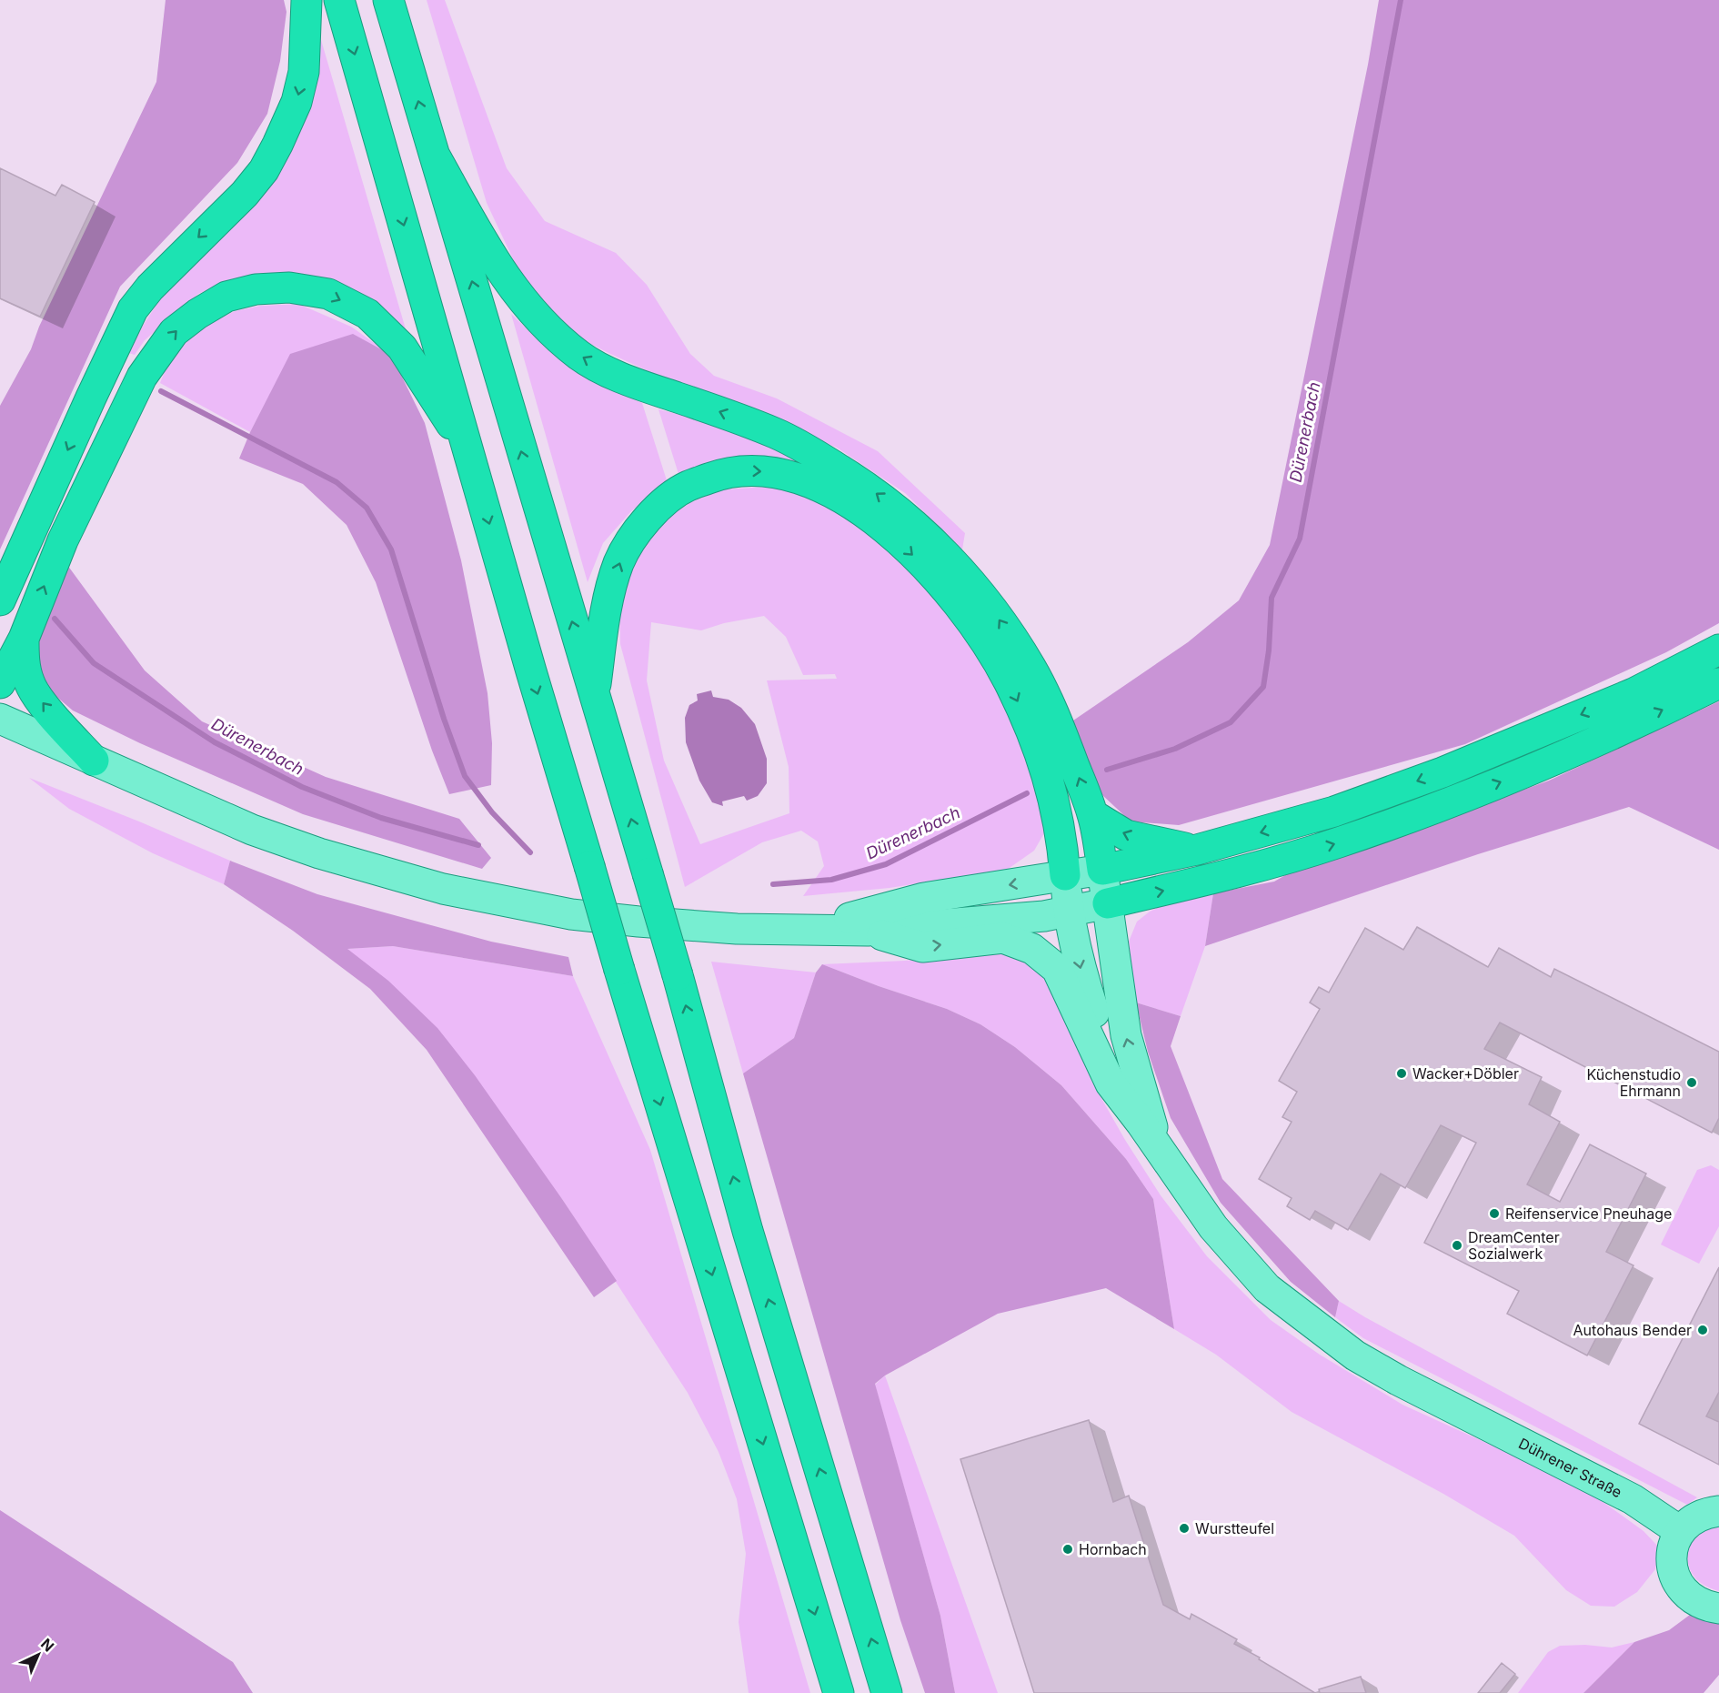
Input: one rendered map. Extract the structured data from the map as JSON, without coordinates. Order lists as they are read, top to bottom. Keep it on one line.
{"streets":{"main road":["Dührener Straße"]},"water":["Dürenerbach"],"places":["Wacker+Döbler","Küchenstudio Ehrmann","Reifenservice Pneuhage","DreamCenter Sozialwerk","Autohaus Bender","Wurstteufel","Hornbach"],"north":"top right"}
